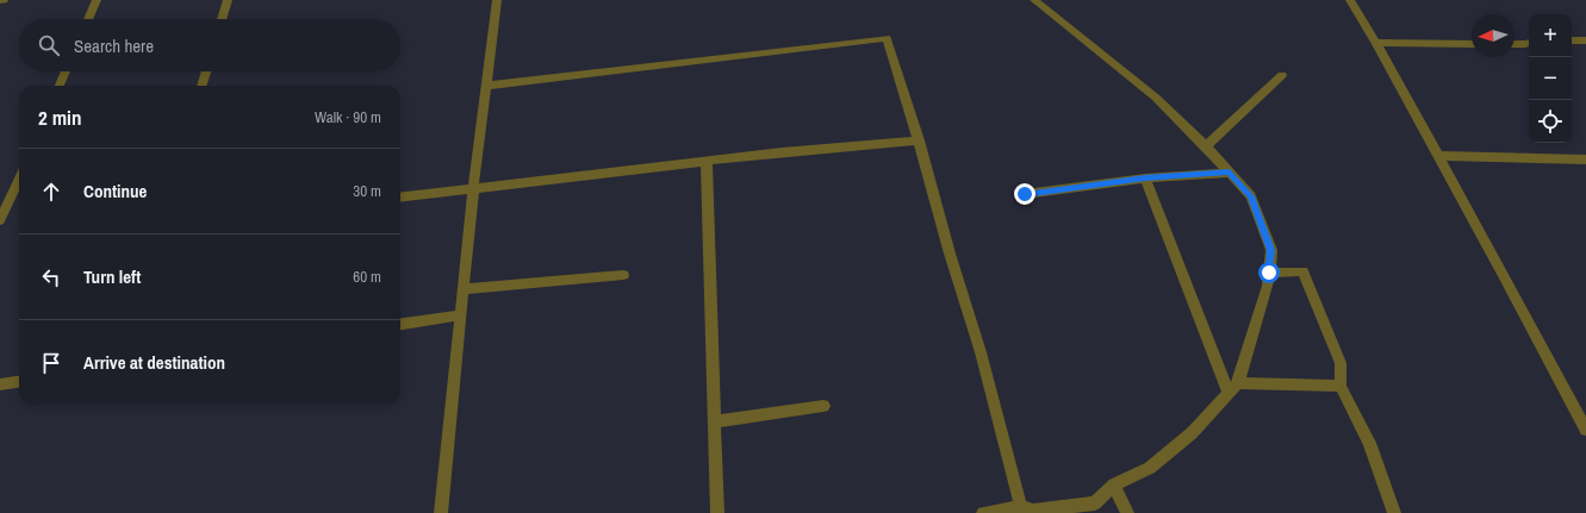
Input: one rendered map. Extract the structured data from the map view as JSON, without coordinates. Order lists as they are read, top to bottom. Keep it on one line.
{"north":"left","page":{"map_buttons":["+","−"],"search":"Search here","heading":["2 min","Walk · 90 m"],"list":[["Continue","30 m"],["Turn left","60 m"],"Arrive at destination"]}}
